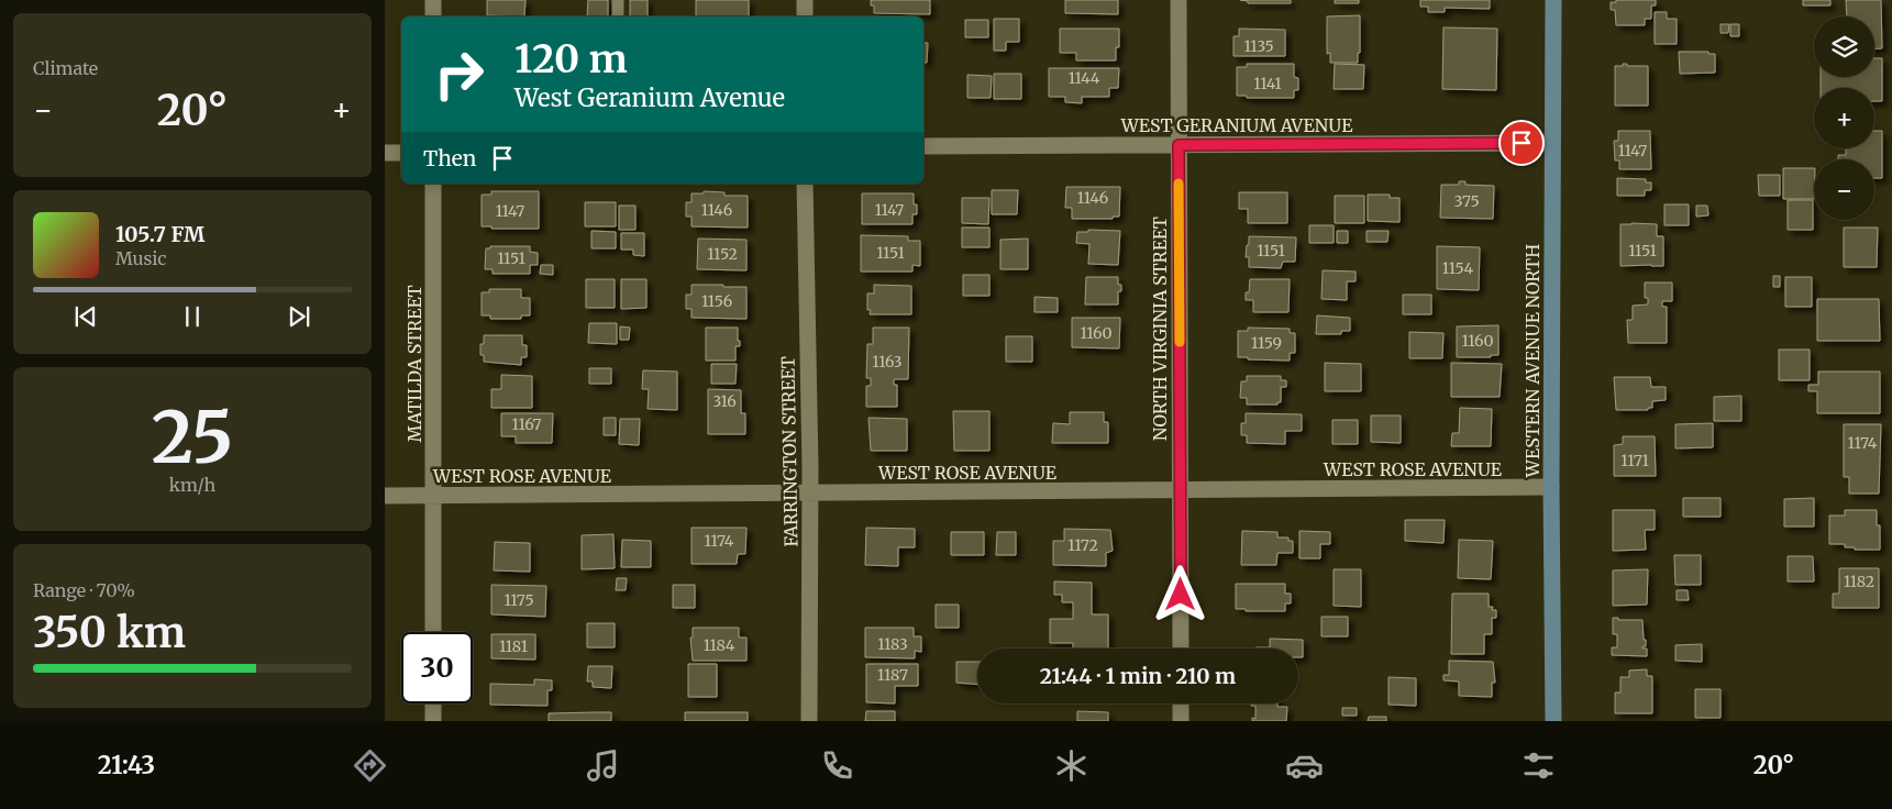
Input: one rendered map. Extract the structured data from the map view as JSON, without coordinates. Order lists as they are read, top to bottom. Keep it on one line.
{"streets":{"street":["WEST GERANIUM AVENUE","NORTH VIRGINIA STREET","WESTERN AVENUE NORTH","MATILDA STREET","FARRINGTON STREET","WEST ROSE AVENUE"]},"crossings":[["WEST GERANIUM AVENUE","NORTH VIRGINIA STREET"],["WEST GERANIUM AVENUE","WESTERN AVENUE NORTH"],["NORTH VIRGINIA STREET","WEST ROSE AVENUE"],["WESTERN AVENUE NORTH","WEST ROSE AVENUE"],["MATILDA STREET","WEST ROSE AVENUE"],["FARRINGTON STREET","WEST ROSE AVENUE"]],"house_numbers":["1135","1144","1141","1147","1146","375","1146","1147","1147","1151","1151","1151","1152","1151","1154","1156","1160","1160","1159","1163","316","1167","1174","1171","1174","1172","1182","1175","1183","1184","1181","1187"],"page":{"tile":["Climate",["25","km/h"],["Range · 70%","350 km"]],"map_buttons":["+","−"],"turn":["120 m","West Geranium Avenue"],"heat":["−","20°","+"],"then":"Then","song":["105.7 FM","Music"],"limit":"30","trip":"21:44 · 1 min · 210 m","tabs":["21:43","20°"]}}
